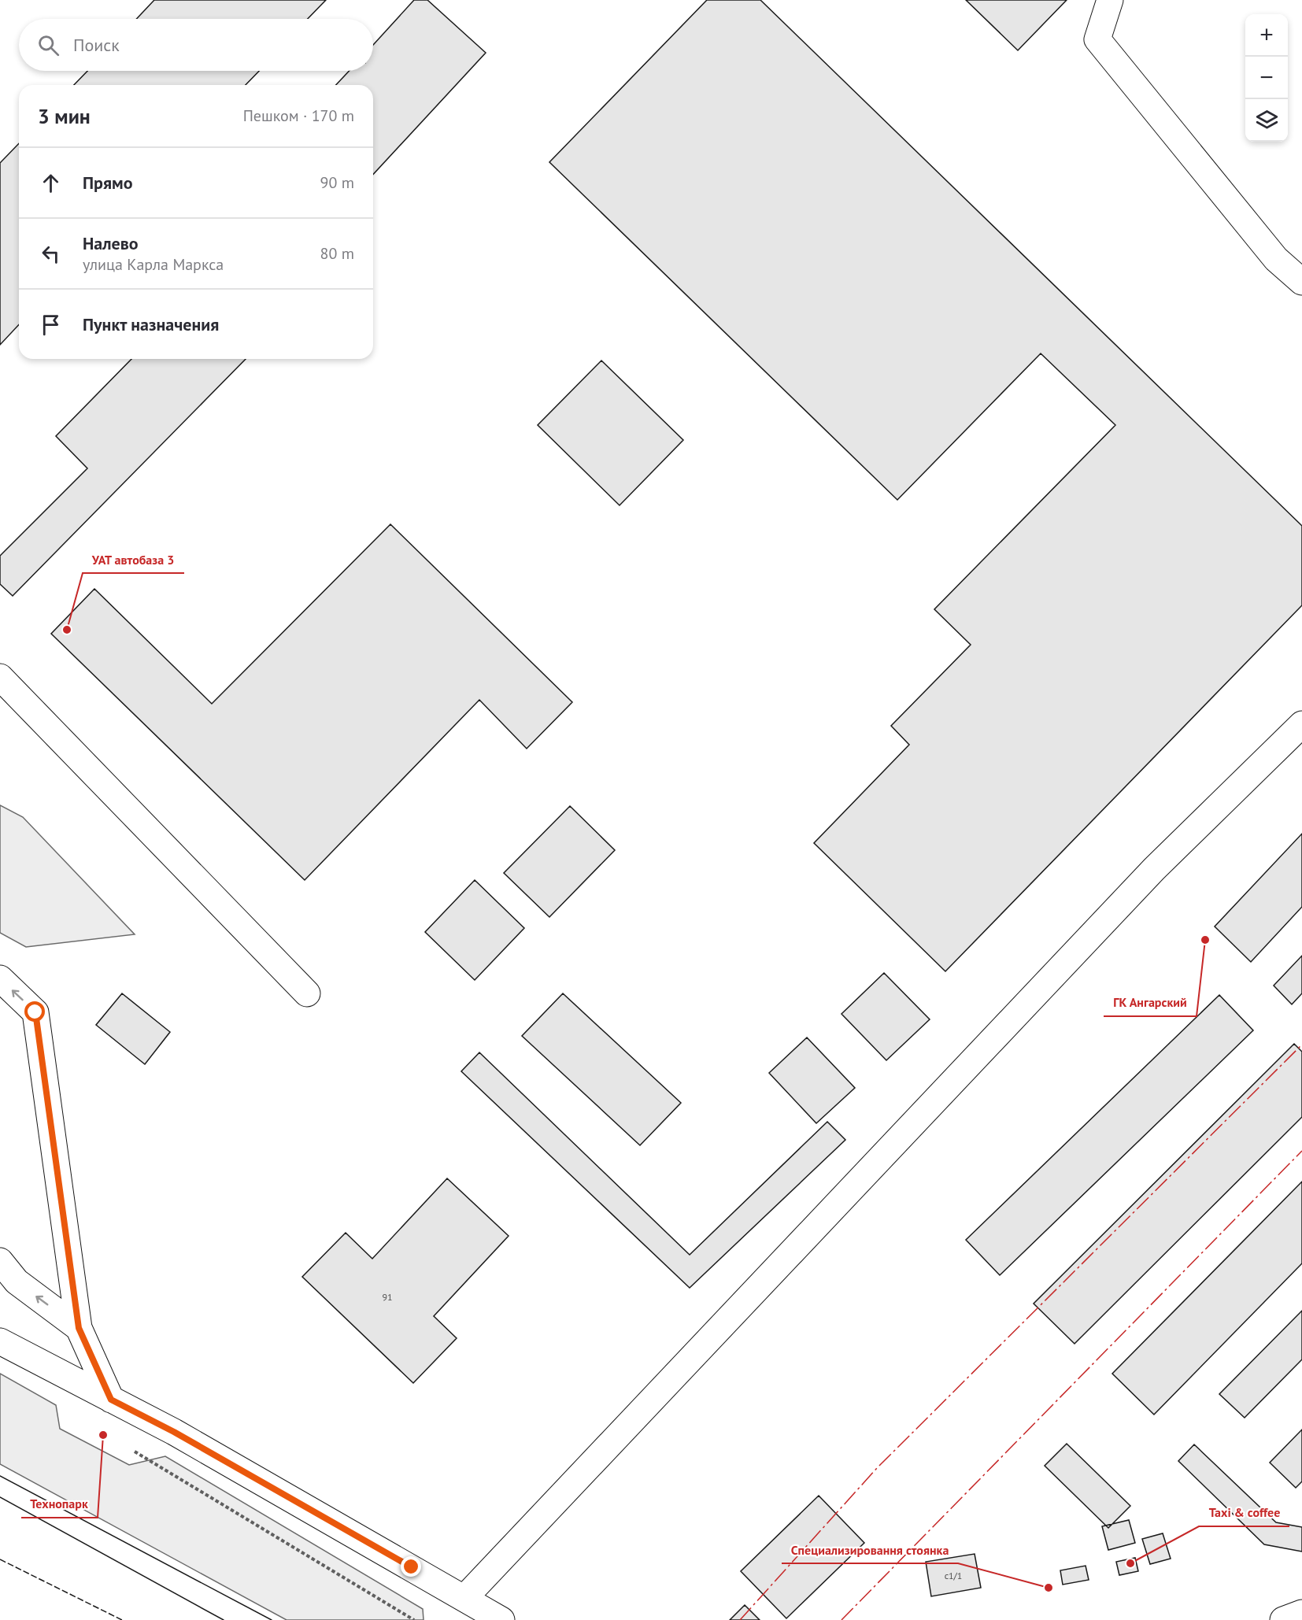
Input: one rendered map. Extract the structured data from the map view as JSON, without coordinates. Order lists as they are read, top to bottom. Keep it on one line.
{"places":["УАТ автобаза 3","ГК Ангарский","Технопарк","Taxi & coffee","Специализировання стоянка"],"house_numbers":["91","с1/1"],"page":{"map_buttons":["+","−"],"search":"Поиск","heading":["3 мин","Пешком · 170 m"],"list":[["Прямо","90 m"],["Налево","улица Карла Маркса","80 m"],"Пункт назначения"]}}
